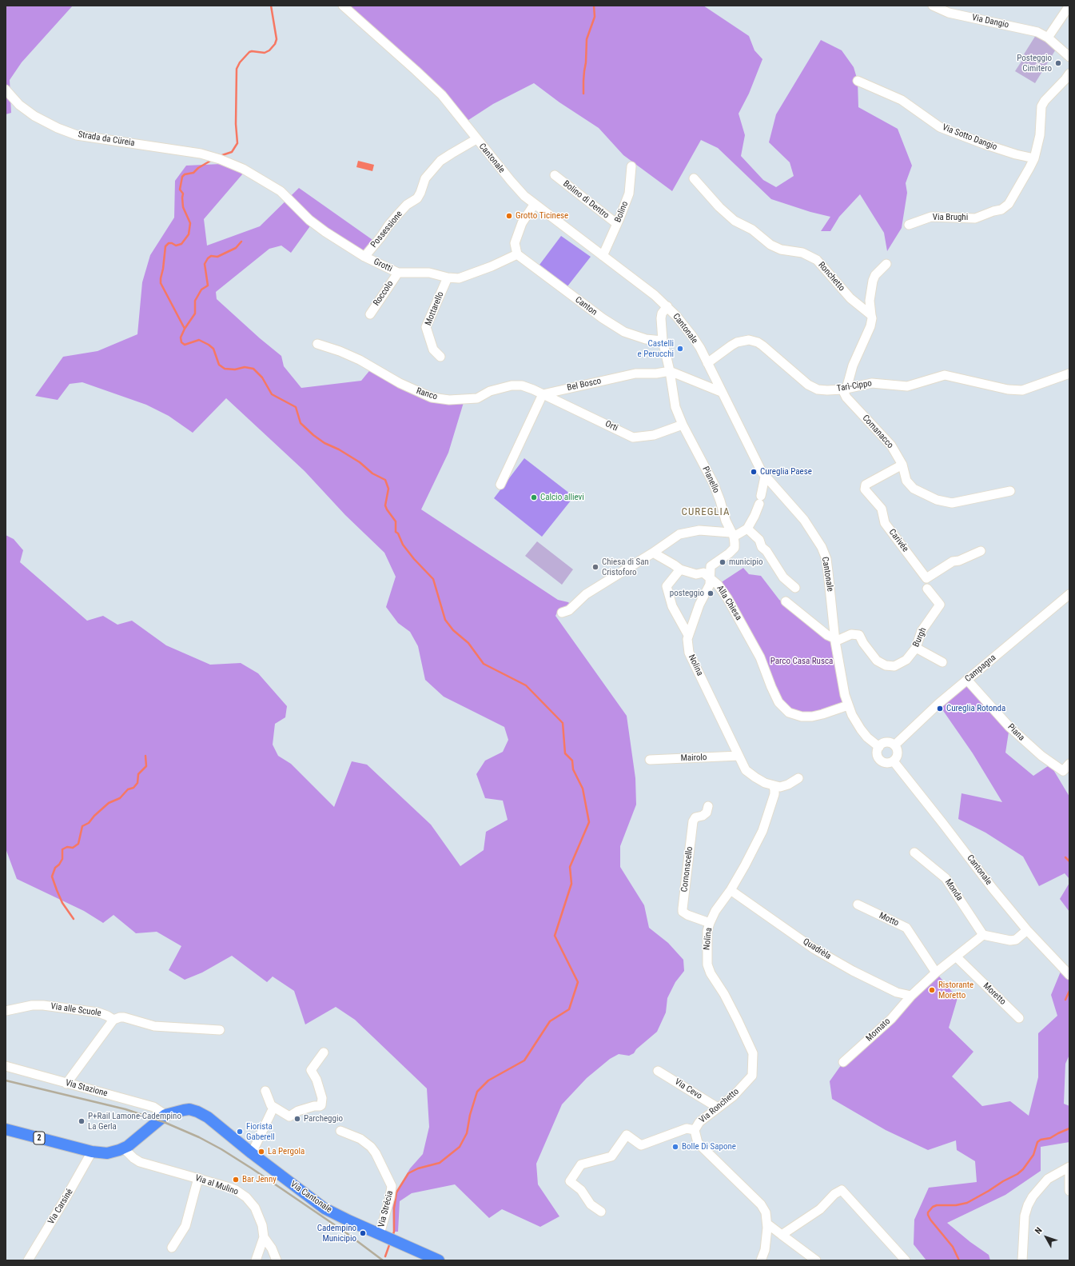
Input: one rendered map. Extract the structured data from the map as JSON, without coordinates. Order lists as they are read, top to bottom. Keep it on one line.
{"streets":{"main road":["2","Via Cantonale"],"street":["Via Dangio","Via Sotto Dangio","Strada da Cüreia","Cantonale","Bolino di Dentro","Bolino","Via Brughi","Possessione","Grotti","Ronchetto","Roccolo","Canton","Mottarello","Bel Bosco","Tarì-Cippo","Ranco","Orti","Comanacco","Pianello","Carivée","Alla Chiesa","Burgh","Nolina","Campagna","Piana","Mairolo","Cornonscello","Monda","Motto","Quadrèla","Moretto","Via alle Scuole","Mornato","Via Stazione","Via Cevo","Via Ronchetto","Via al Mulino","Via Carsiné","Via Strécia"]},"crossings":[["Via Sotto Dangio","Via Brughi"],["Strada da Cüreia","Grotti"],["Cantonale","Bolino"],["Cantonale","Possessione"],["Cantonale","Bel Bosco"],["Cantonale","Tarì-Cippo"],["Cantonale","Pianello"],["Cantonale","Alla Chiesa"],["Cantonale","Burgh"],["Cantonale","Campagna"],["Bolino di Dentro","Bolino"],["Possessione","Grotti"],["Grotti","Roccolo"],["Grotti","Canton"],["Grotti","Mottarello"],["Canton","Pianello"],["Bel Bosco","Ranco"],["Bel Bosco","Orti"],["Bel Bosco","Pianello"],["Tarì-Cippo","Comanacco"],["Ranco","Orti"],["Orti","Pianello"],["Comanacco","Carivée"],["Pianello","Nolina"],["Alla Chiesa","Nolina"],["Nolina","Mairolo"],["Nolina","Cornonscello"],["Nolina","Quadrèla"],["Nolina","Via Ronchetto"],["Campagna","Piana"],["Quadrèla","Mornato"],["Via Stazione","Via Cantonale"],["Via Cevo","Via Ronchetto"],["2","Via al Mulino"],["2","Via Cantonale"],["2","Via Carsiné"],["Via al Mulino","Via Cantonale"],["Via Cantonale","Via Strécia"]],"districts":["CUREGLIA"],"parks":["Parco Casa Rusca"],"places":["Posteggio Cimitero","Grotto Ticinese","Castelli e Perucchi","Cureglia Paese","Calcio allievi","municipio","Chiesa di San Cristoforo","posteggio","Cureglia Rotonda","Ristorante Moretto","Parcheggio","P+Rail Lamone-Cadempino La Gerla","Fiorista Gaberell","Bolle Di Sapone","La Pergola","Bar Jenny","Cadempino Municipio"],"north":"top left"}
